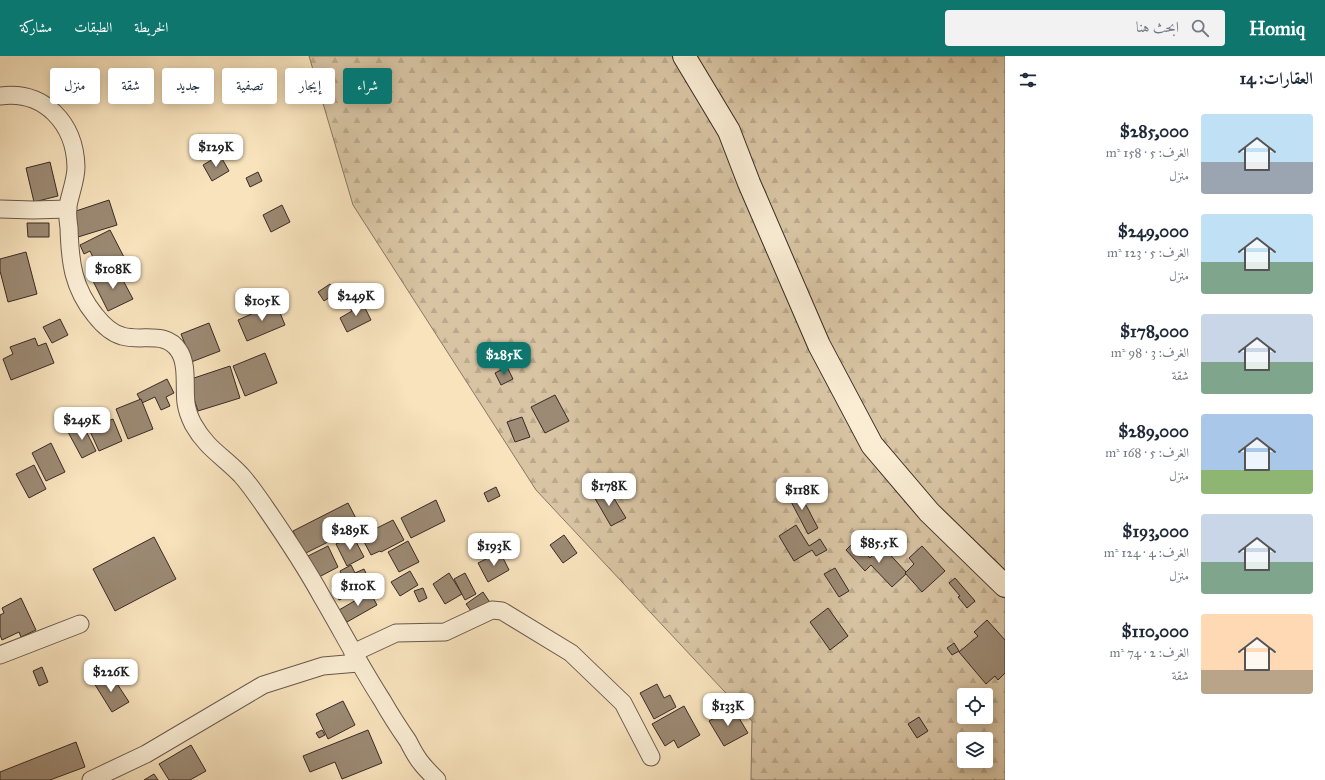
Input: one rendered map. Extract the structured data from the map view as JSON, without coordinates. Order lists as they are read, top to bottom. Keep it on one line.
{"page":{"header":"Homiq","search":"ابحث هنا","nav":["الخريطة","الطبقات","مشاركة"],"heading":"العقارات: 14","chip":["شراء","إيجار","تصفية","جديد","شقة","منزل"],"list":[{"name":"$285,000","note":"الغرف: 5 · 158 m² · منزل"},{"name":"$249,000","note":"الغرف: 5 · 123 m² · منزل"},{"name":"$178,000","note":"الغرف: 3 · 98 m² · شقة"},{"name":"$289,000","note":"الغرف: 5 · 168 m² · منزل"},{"name":"$193,000","note":"الغرف: 4 · 124 m² · منزل"},{"name":"$110,000","note":"الغرف: 2 · 74 m² · شقة"}],"price":["$129K","$108K","$249K","$105K","$285K","$249K","$178K","$118K","$289K","$85.5K","$193K","$110K","$226K","$133K"]}}
